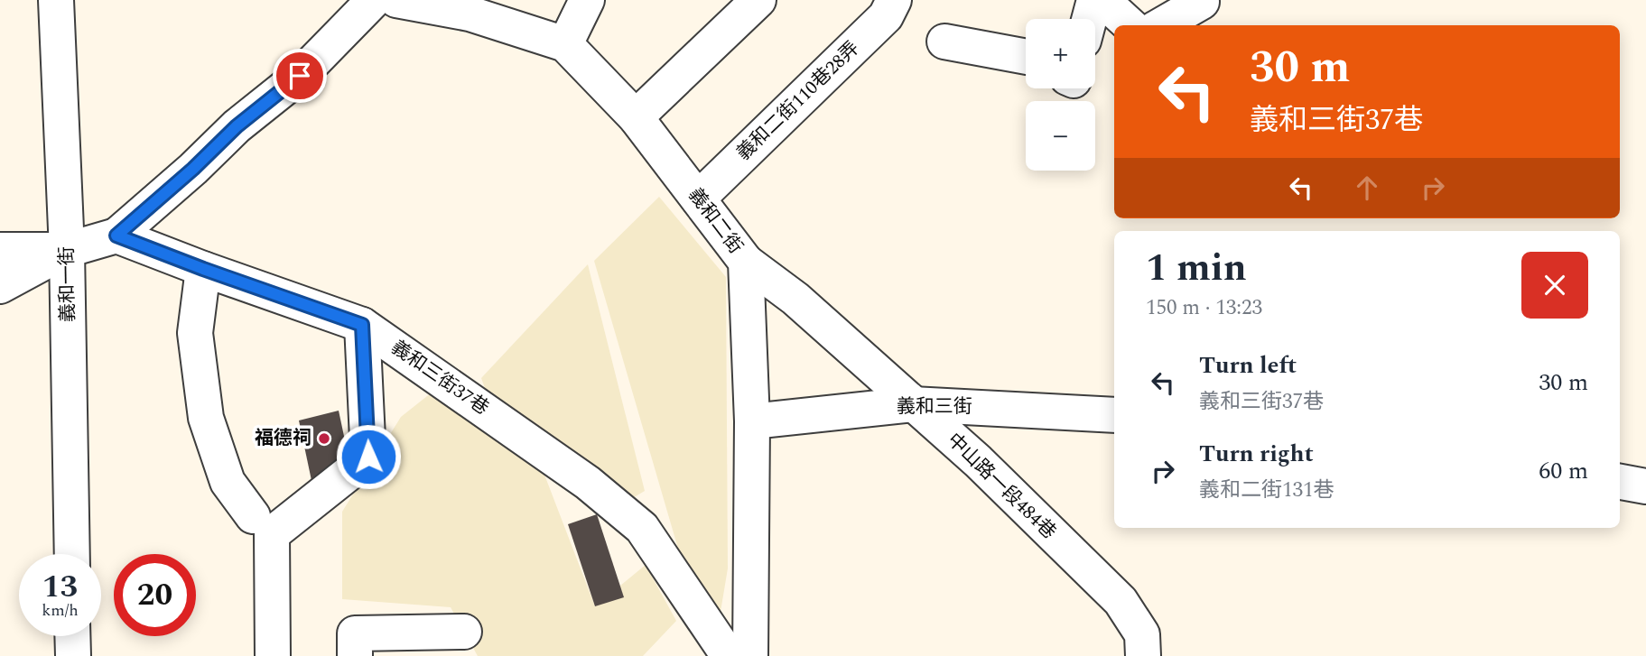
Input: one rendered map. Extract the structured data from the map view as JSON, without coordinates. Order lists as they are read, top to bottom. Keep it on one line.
{"streets":{"street":["義和二街110巷28弄","義和二街","義和一街","義和三街37巷","義和三街","中山路一段484巷"]},"crossings":[["義和二街110巷28弄","義和二街"],["義和二街","義和三街"],["義和二街","中山路一段484巷"],["義和三街","中山路一段484巷"]],"places":["福德祠"],"page":{"map_buttons":["+","−"],"turn":["30 m","義和三街37巷"],"heading":["1 min","150 m · 13:23"],"list":[{"name":"Turn left","note":"義和三街37巷","value":"30 m"},{"name":"Turn right","note":"義和二街131巷","value":"60 m"}],"speed":"13 km/h","limit":"20"}}
